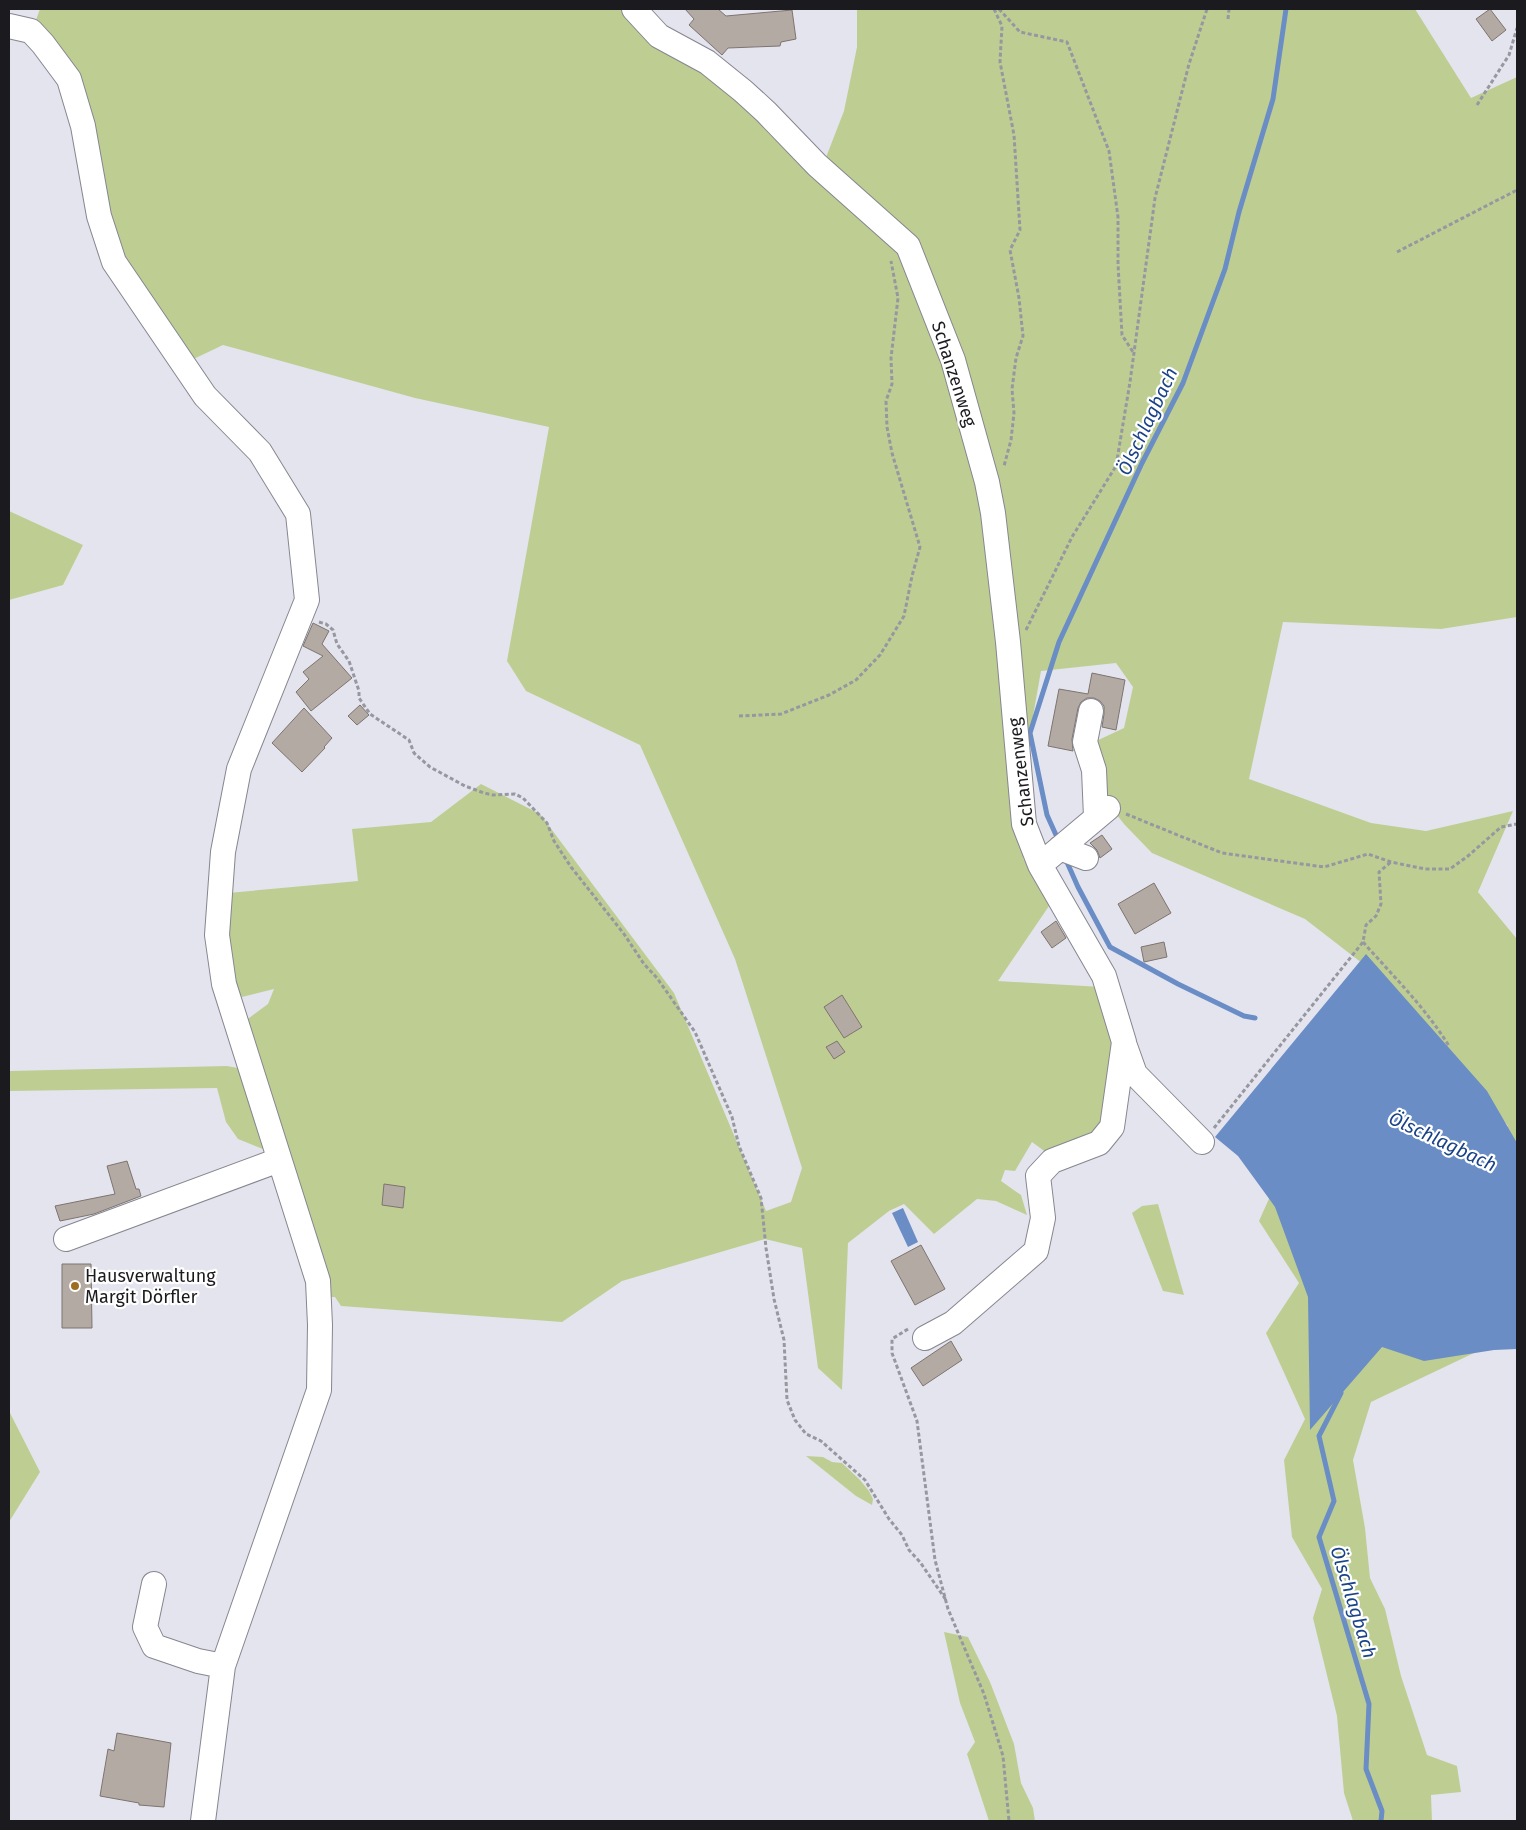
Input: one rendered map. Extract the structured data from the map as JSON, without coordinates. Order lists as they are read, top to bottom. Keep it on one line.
{"streets":{"street":["Schanzenweg"]},"water":["Ölschlagbach"],"places":["Hausverwaltung Margit Dörfler"]}
